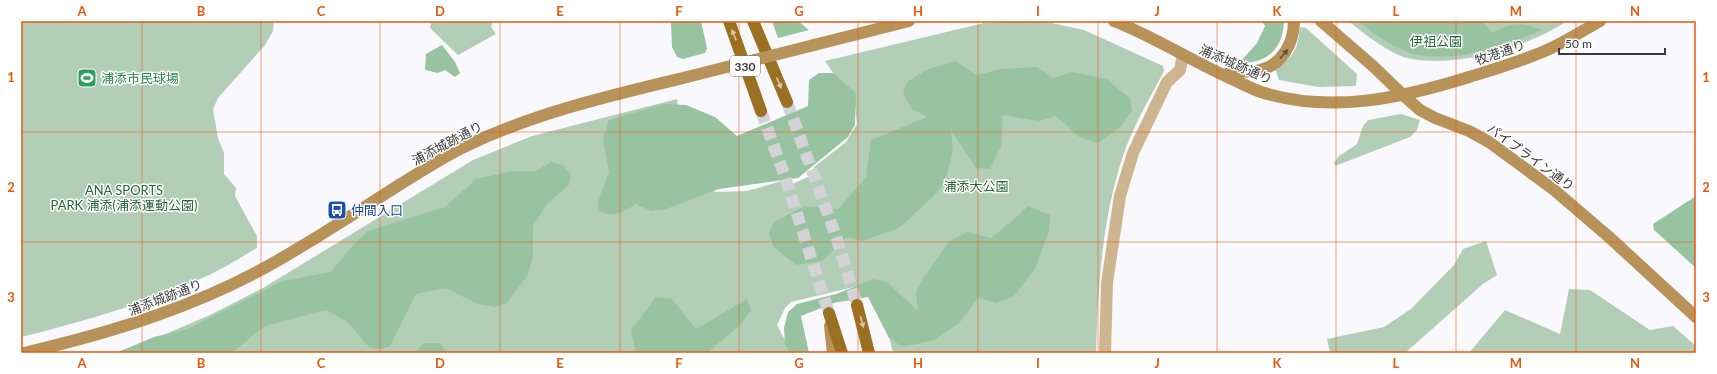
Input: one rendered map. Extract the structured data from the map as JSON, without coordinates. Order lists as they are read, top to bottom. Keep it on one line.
{"streets":{"highway":["330"],"main road":["牧港通り","浦添城跡通り","パイプライン通り"]},"crossings":[["牧港通り","浦添城跡通り"],["牧港通り","パイプライン通り"],["浦添城跡通り","パイプライン通り"]],"parks":["伊祖公園","浦添大公園","ANA SPORTS PARK 浦添(浦添運動公園)"],"places":{"sports":["浦添市民球場"],"bus stop":["仲間入口"]},"scale_bar":"50 m","grid":{"columns":["A","B","C","D","E","F","G","H","I","J","K","L","M","N"],"rows":["1","2","3"]}}
